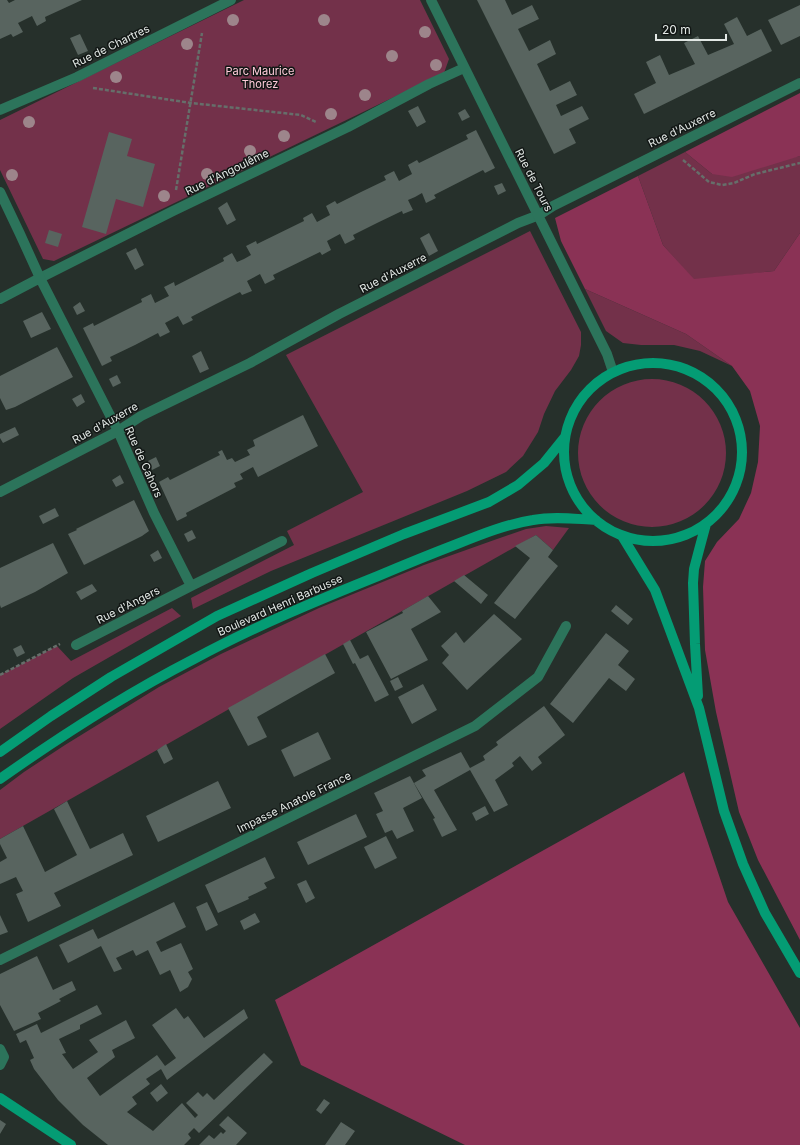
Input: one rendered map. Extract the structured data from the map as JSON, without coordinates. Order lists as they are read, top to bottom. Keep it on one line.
{"streets":{"main road":["Boulevard Henri Barbusse"],"street":["Rue de Chartres","Rue d'Auxerre","Rue d'Angoulême","Rue de Tours","Rue de Cahors","Rue d'Angers","Impasse Anatole France"]},"crossings":[["Rue d'Auxerre","Rue de Tours"],["Rue d'Auxerre","Rue de Cahors"],["Rue d'Angoulême","Rue de Tours"],["Rue d'Angoulême","Rue de Cahors"],["Rue de Cahors","Rue d'Angers"]],"parks":["Parc Maurice Thorez"],"scale_bar":"20 m"}
